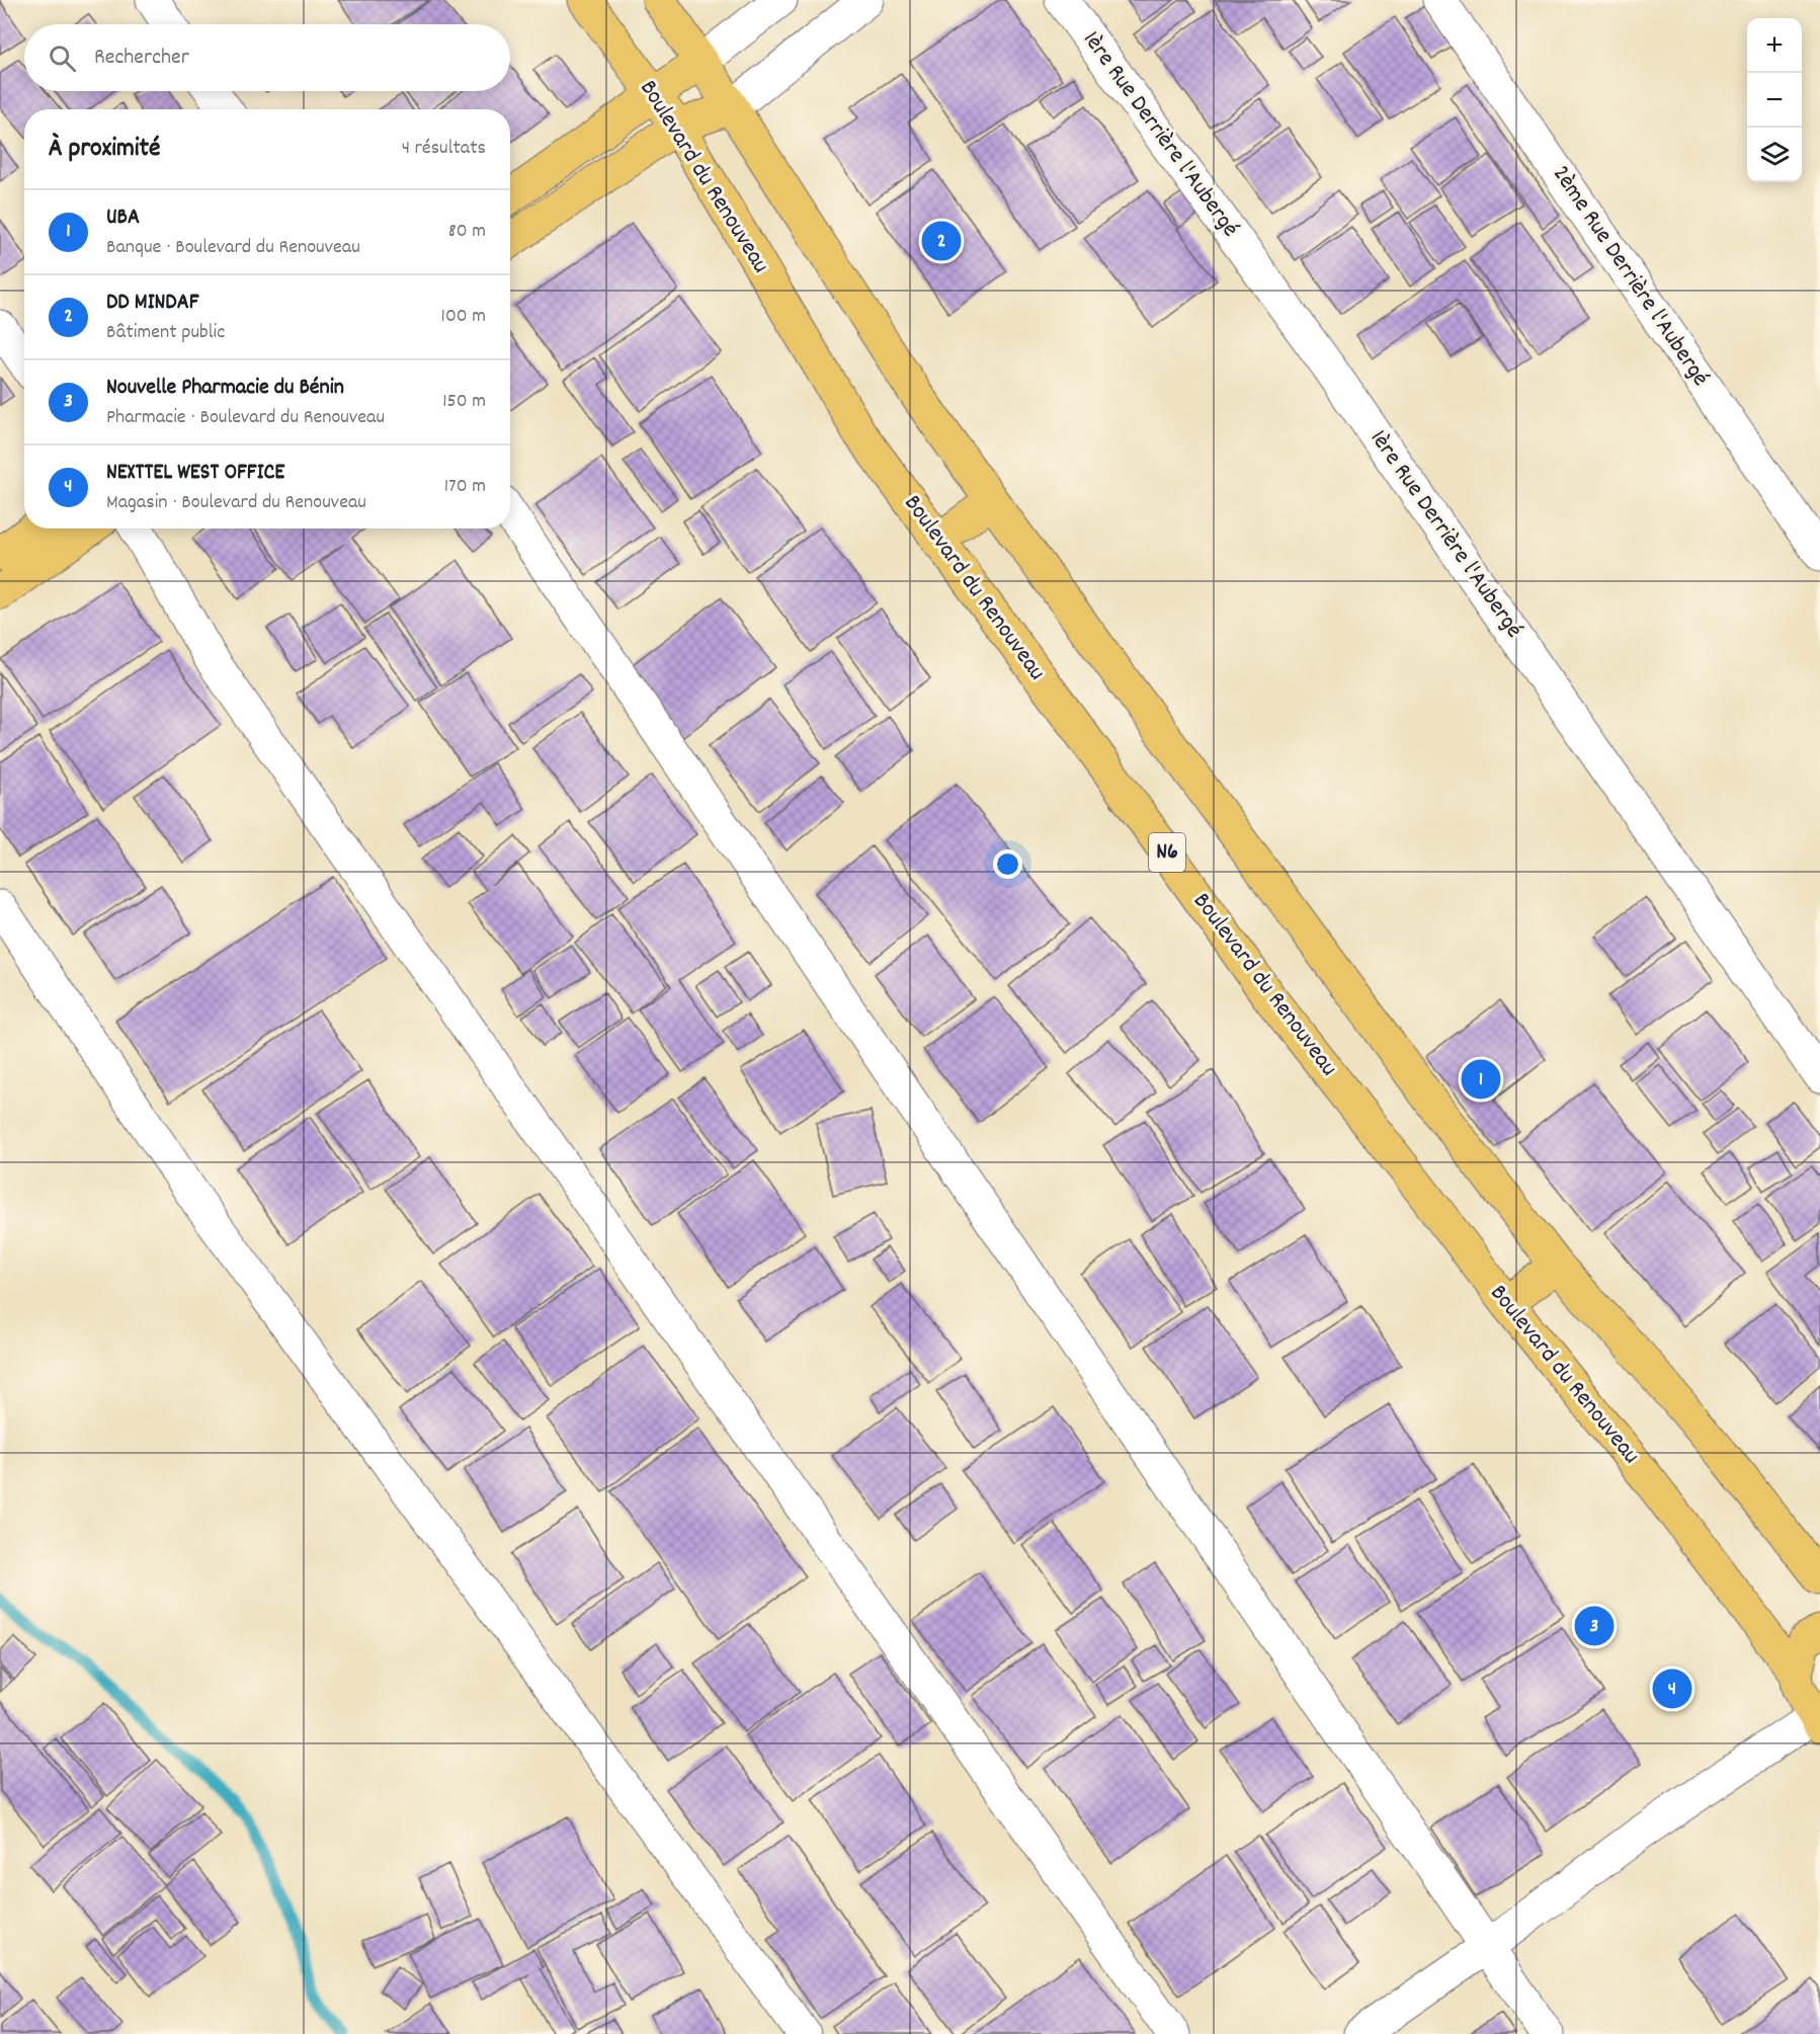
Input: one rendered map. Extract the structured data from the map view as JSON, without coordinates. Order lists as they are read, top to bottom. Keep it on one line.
{"streets":{"main road":["Boulevard du Renouveau","N6"],"street":["1ère Rue Derrière l'Aubergé","2ème Rue Derrière l'Aubergé"]},"page":{"map_buttons":["+","−"],"search":"Rechercher","heading":["À proximité","4 résultats"],"list":[{"mark":"1","name":"UBA","note":"Banque · Boulevard du Renouveau","value":"80 m"},{"mark":"2","name":"DD MINDAF","note":"Bâtiment public","value":"100 m"},{"mark":"3","name":"Nouvelle Pharmacie du Bénin","note":"Pharmacie · Boulevard du Renouveau","value":"150 m"},{"mark":"4","name":"NEXTTEL WEST OFFICE","note":"Magasin · Boulevard du Renouveau","value":"170 m"}],"pins":["2","1","3","4"]}}
